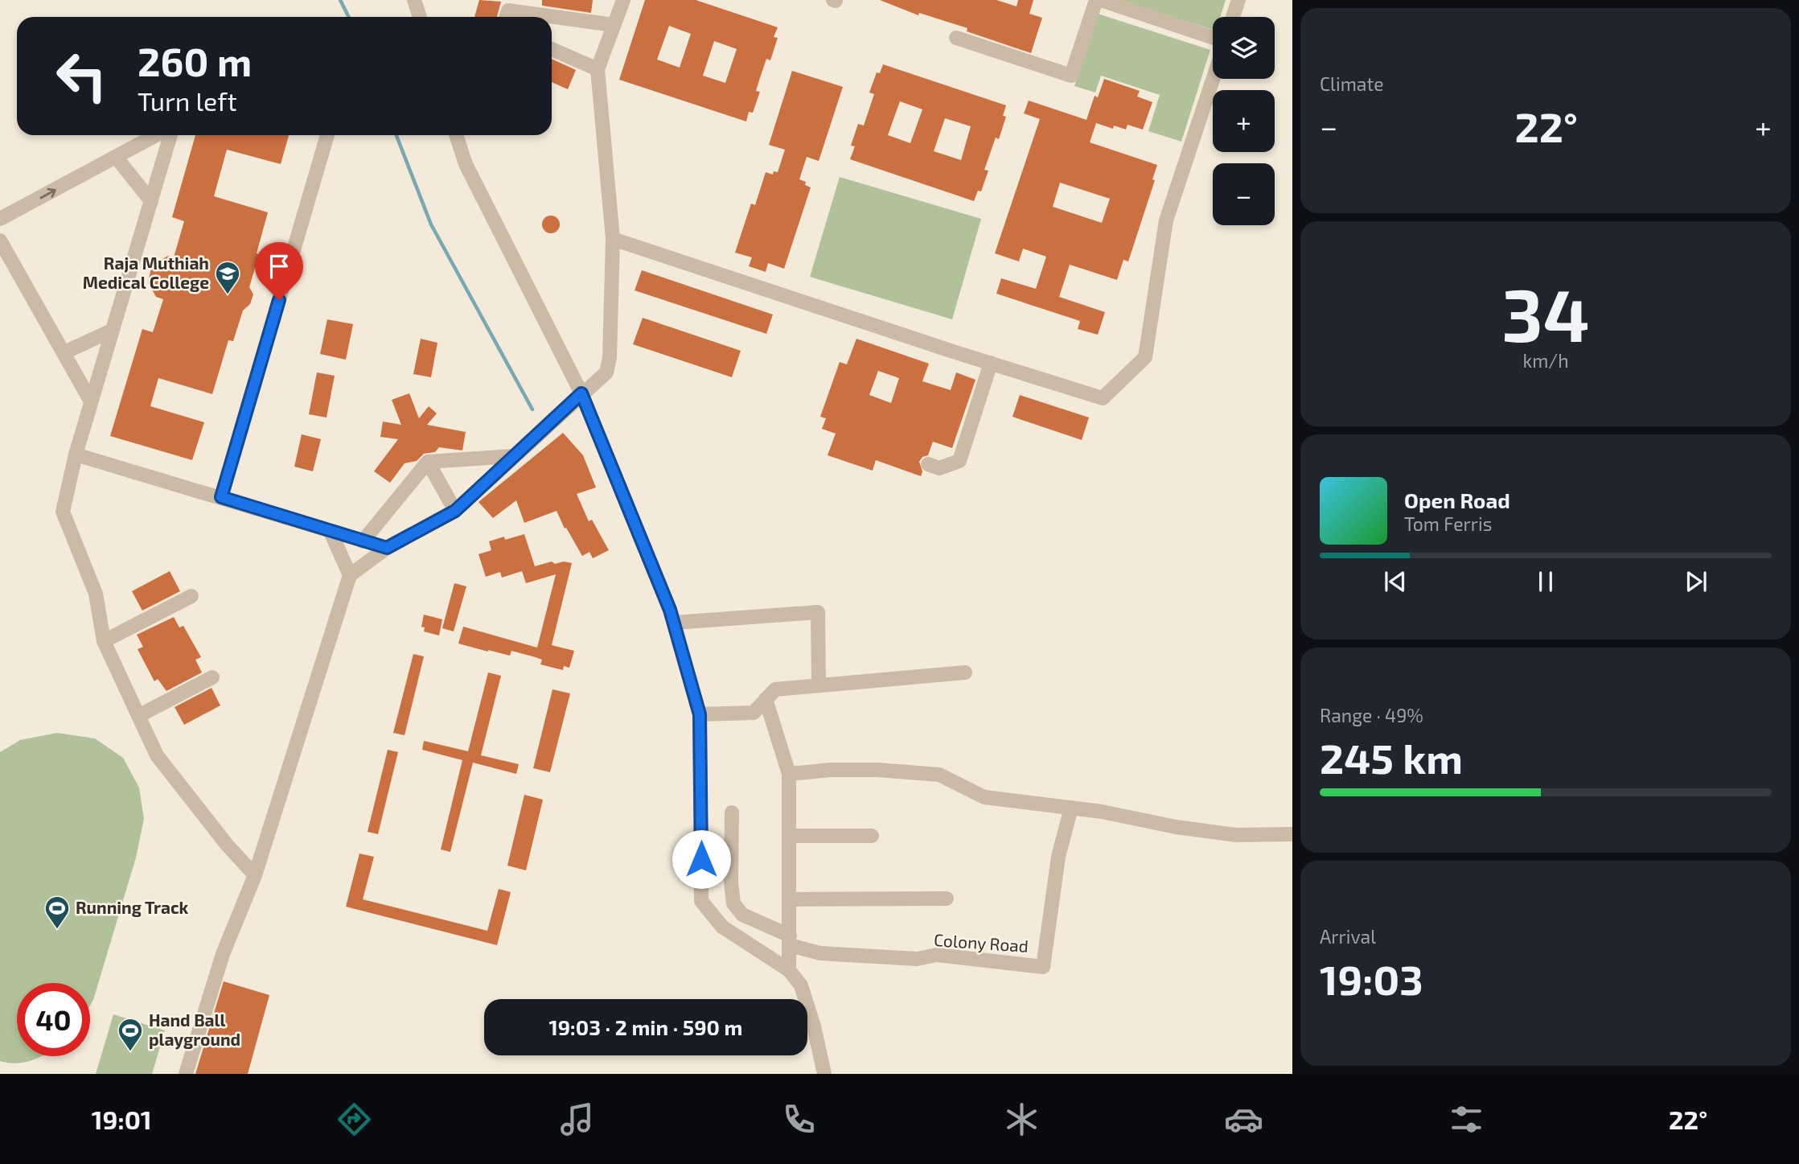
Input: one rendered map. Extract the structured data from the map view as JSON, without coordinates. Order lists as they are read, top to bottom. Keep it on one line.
{"streets":{"street":["Colony Road"]},"places":{"school or university":["Raja Muthiah Medical College"],"sports":["Running Track","Hand Ball playground"]},"page":{"tile":["Climate",["34","km/h"],["Range · 49%","245 km"],["Arrival","19:03"]],"map_buttons":["+","−"],"turn":["260 m","Turn left"],"heat":["−","22°","+"],"song":["Open Road","Tom Ferris"],"limit":"40","trip":"19:03 · 2 min · 590 m","tabs":["19:01","22°"]}}
